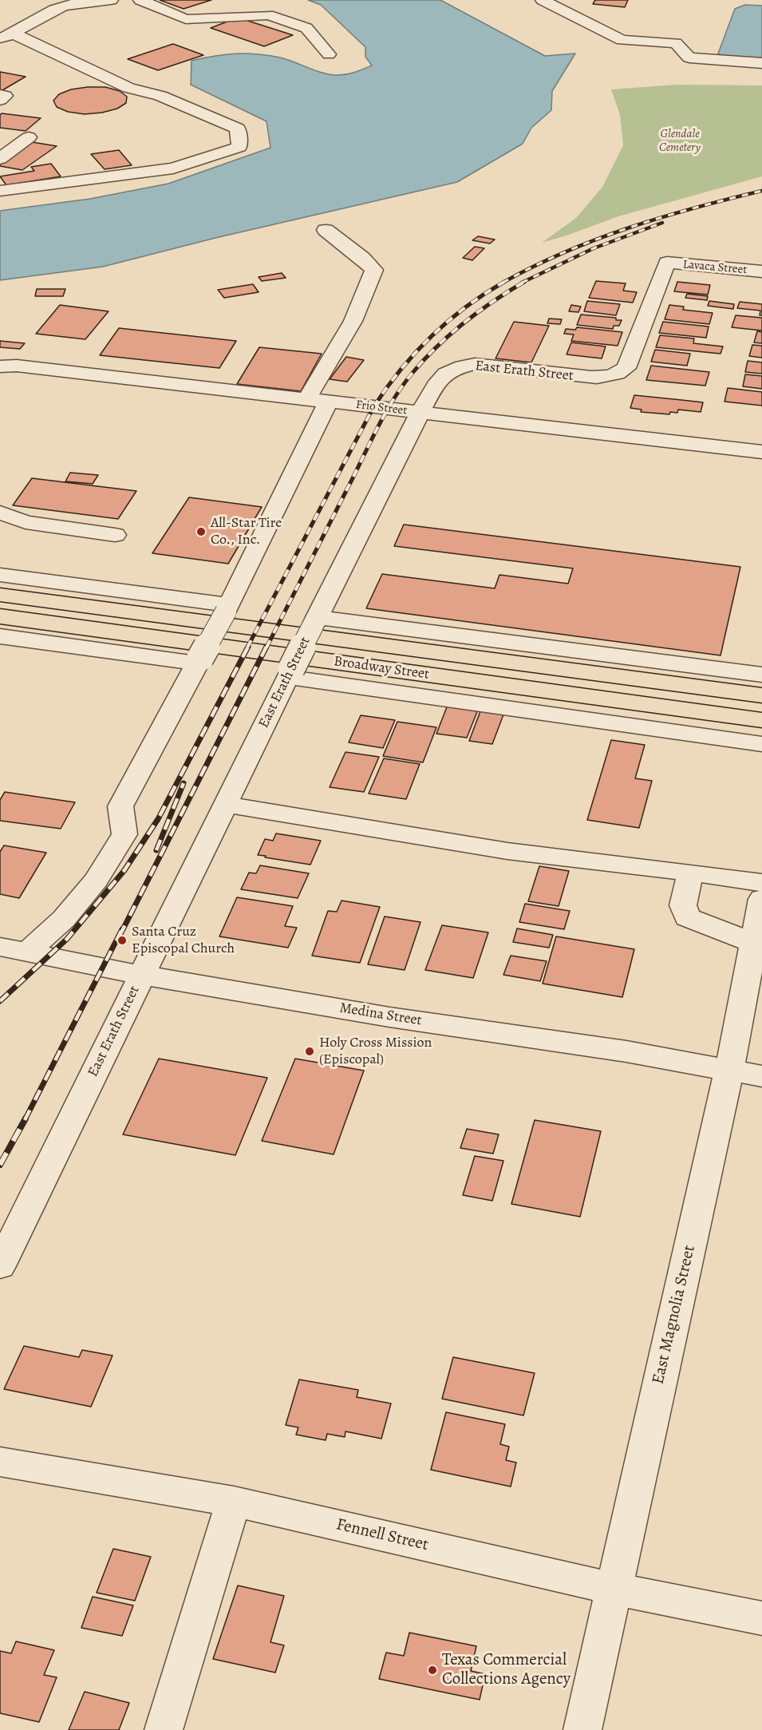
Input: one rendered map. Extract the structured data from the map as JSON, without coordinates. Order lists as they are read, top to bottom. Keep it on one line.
{"streets":{"main road":["Broadway Street"],"street":["Lavaca Street","East Erath Street","Frio Street","Medina Street","East Magnolia Street","Fennell Street"]},"crossings":[["Lavaca Street","East Erath Street"],["East Erath Street","Frio Street"],["East Erath Street","Broadway Street"],["East Erath Street","Medina Street"],["Medina Street","East Magnolia Street"],["East Magnolia Street","Fennell Street"]],"parks":["Glendale Cemetery"],"places":["All-Star Tire Co., Inc.","Santa Cruz Episcopal Church","Holy Cross Mission (Episcopal)","Texas Commercial Collections Agency"]}
